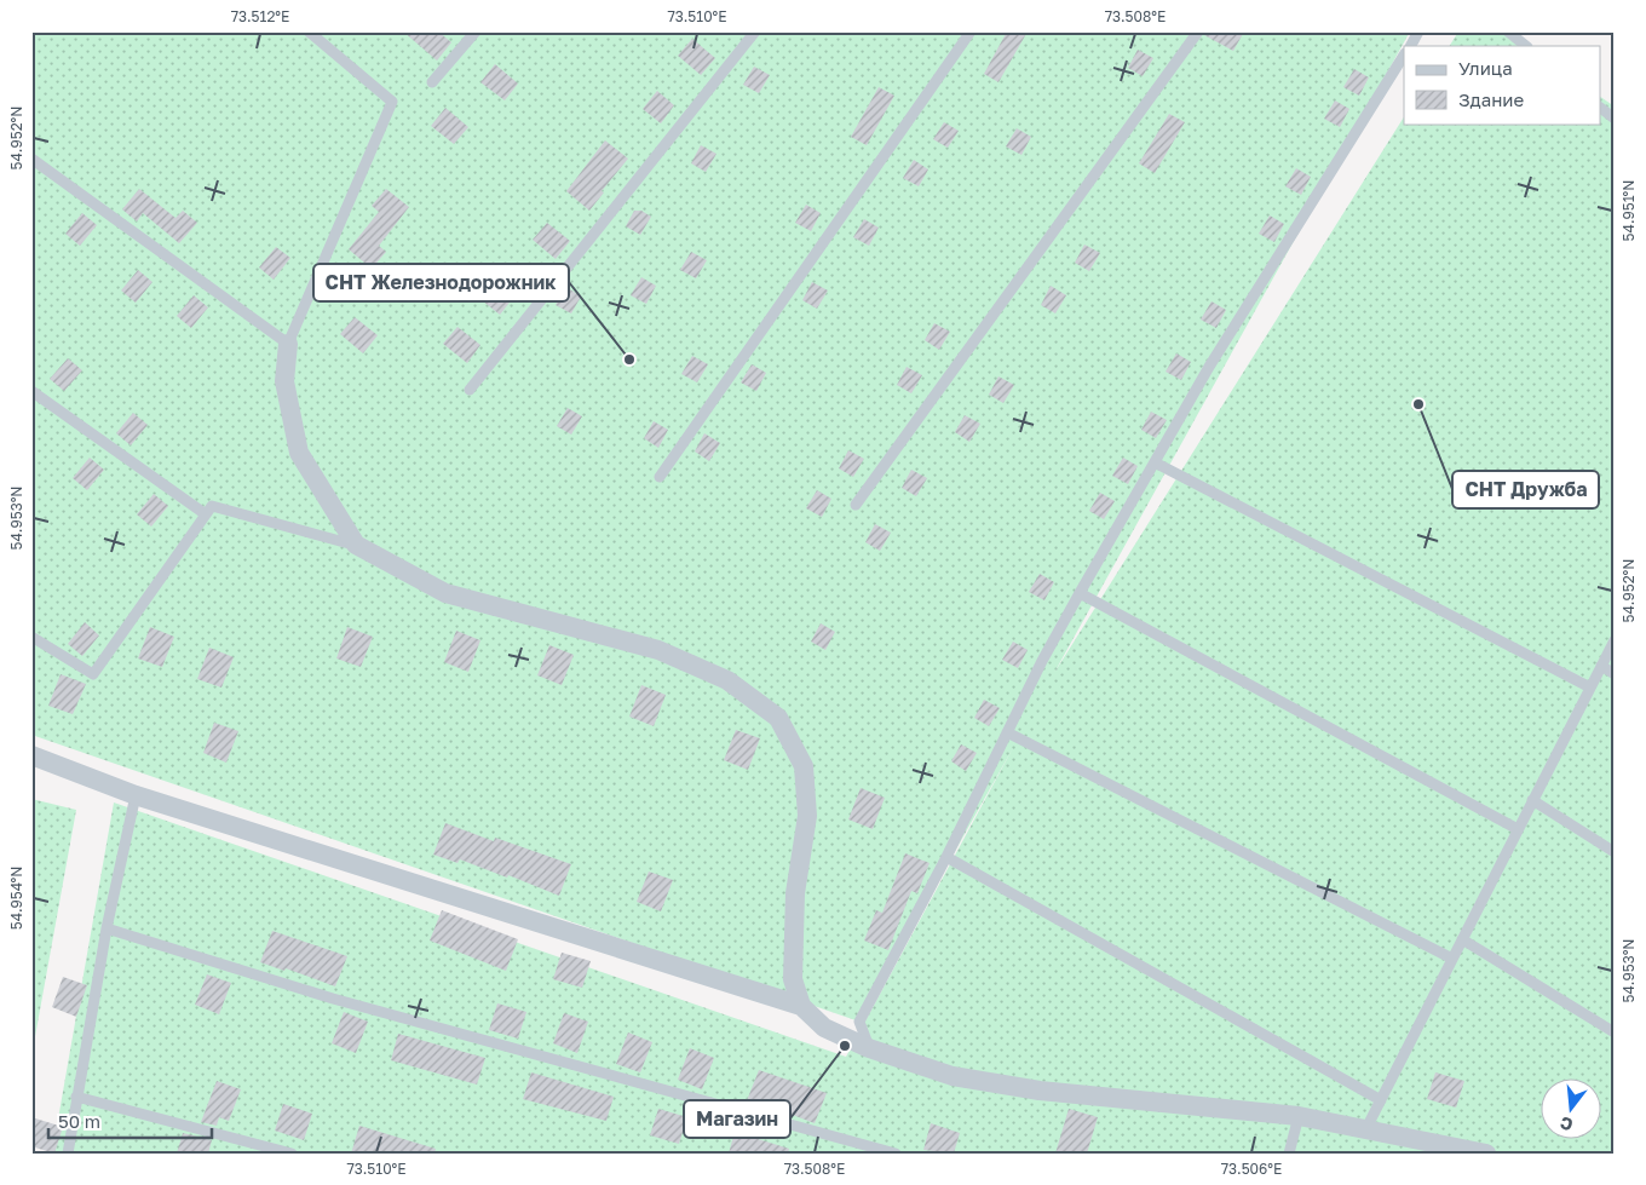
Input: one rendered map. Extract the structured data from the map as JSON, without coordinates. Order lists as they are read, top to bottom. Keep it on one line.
{"places":["СНТ Железнодорожник","СНТ Дружба","Магазин"],"legend":["Улица","Здание"],"scale_bar":"50 m","north":"bottom","coordinates":["73.512°E","73.510°E","73.508°E","54.952°N","54.951°N","54.953°N","54.954°N","73.506°E"]}
